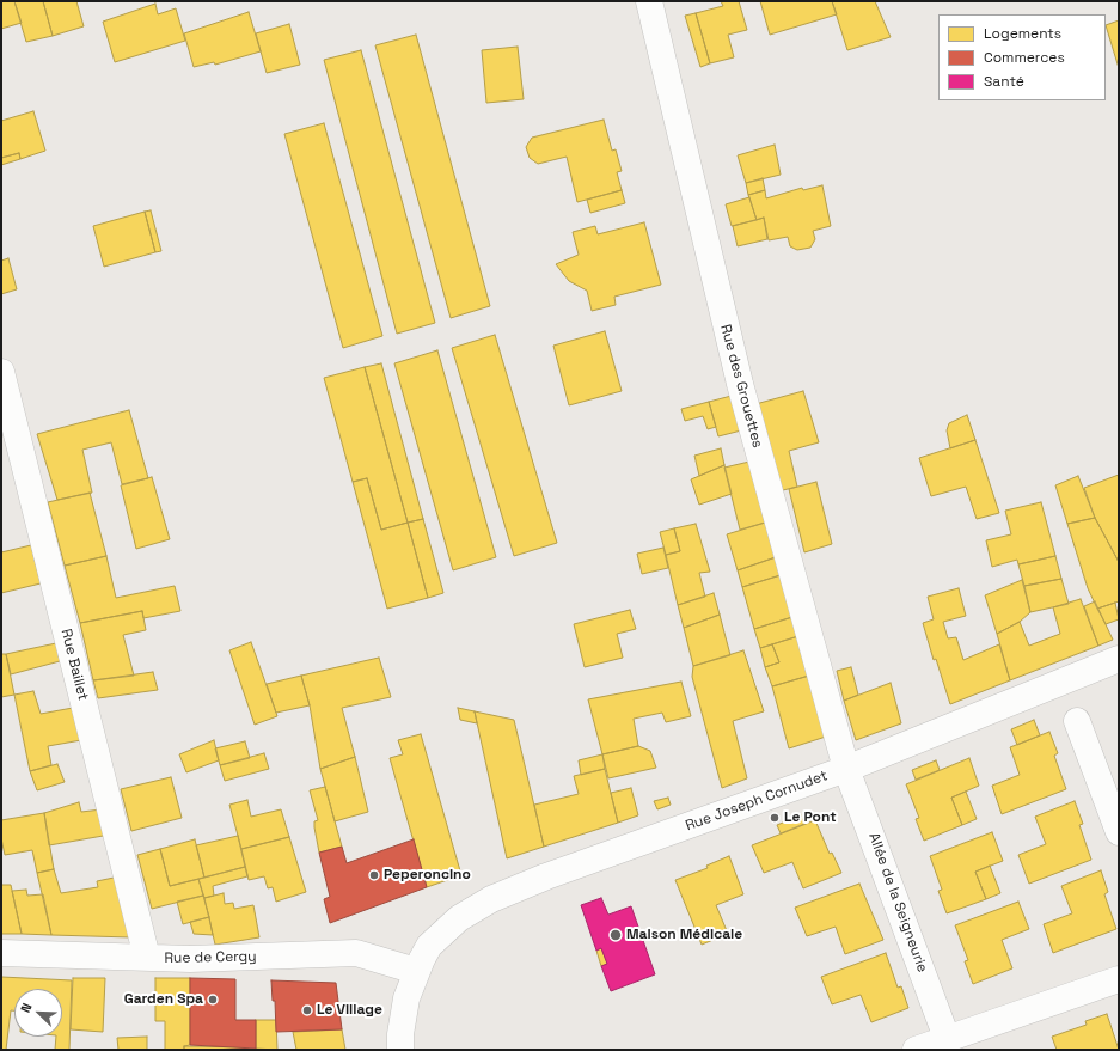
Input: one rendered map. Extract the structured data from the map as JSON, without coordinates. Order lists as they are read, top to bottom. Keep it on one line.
{"streets":{"street":["Rue des Grouettes","Rue Baillet","Rue Joseph Cornudet","Allée de la Seigneurie","Rue de Cergy"]},"crossings":[["Rue des Grouettes","Rue Joseph Cornudet"],["Rue des Grouettes","Allée de la Seigneurie"],["Rue Baillet","Rue de Cergy"],["Rue Joseph Cornudet","Allée de la Seigneurie"],["Rue Joseph Cornudet","Rue de Cergy"]],"places":["Le Pont","Peperoncino","Maison Médicale","Garden Spa","Le Village"],"legend":["Logements","Commerces","Santé"],"north":"top left"}
